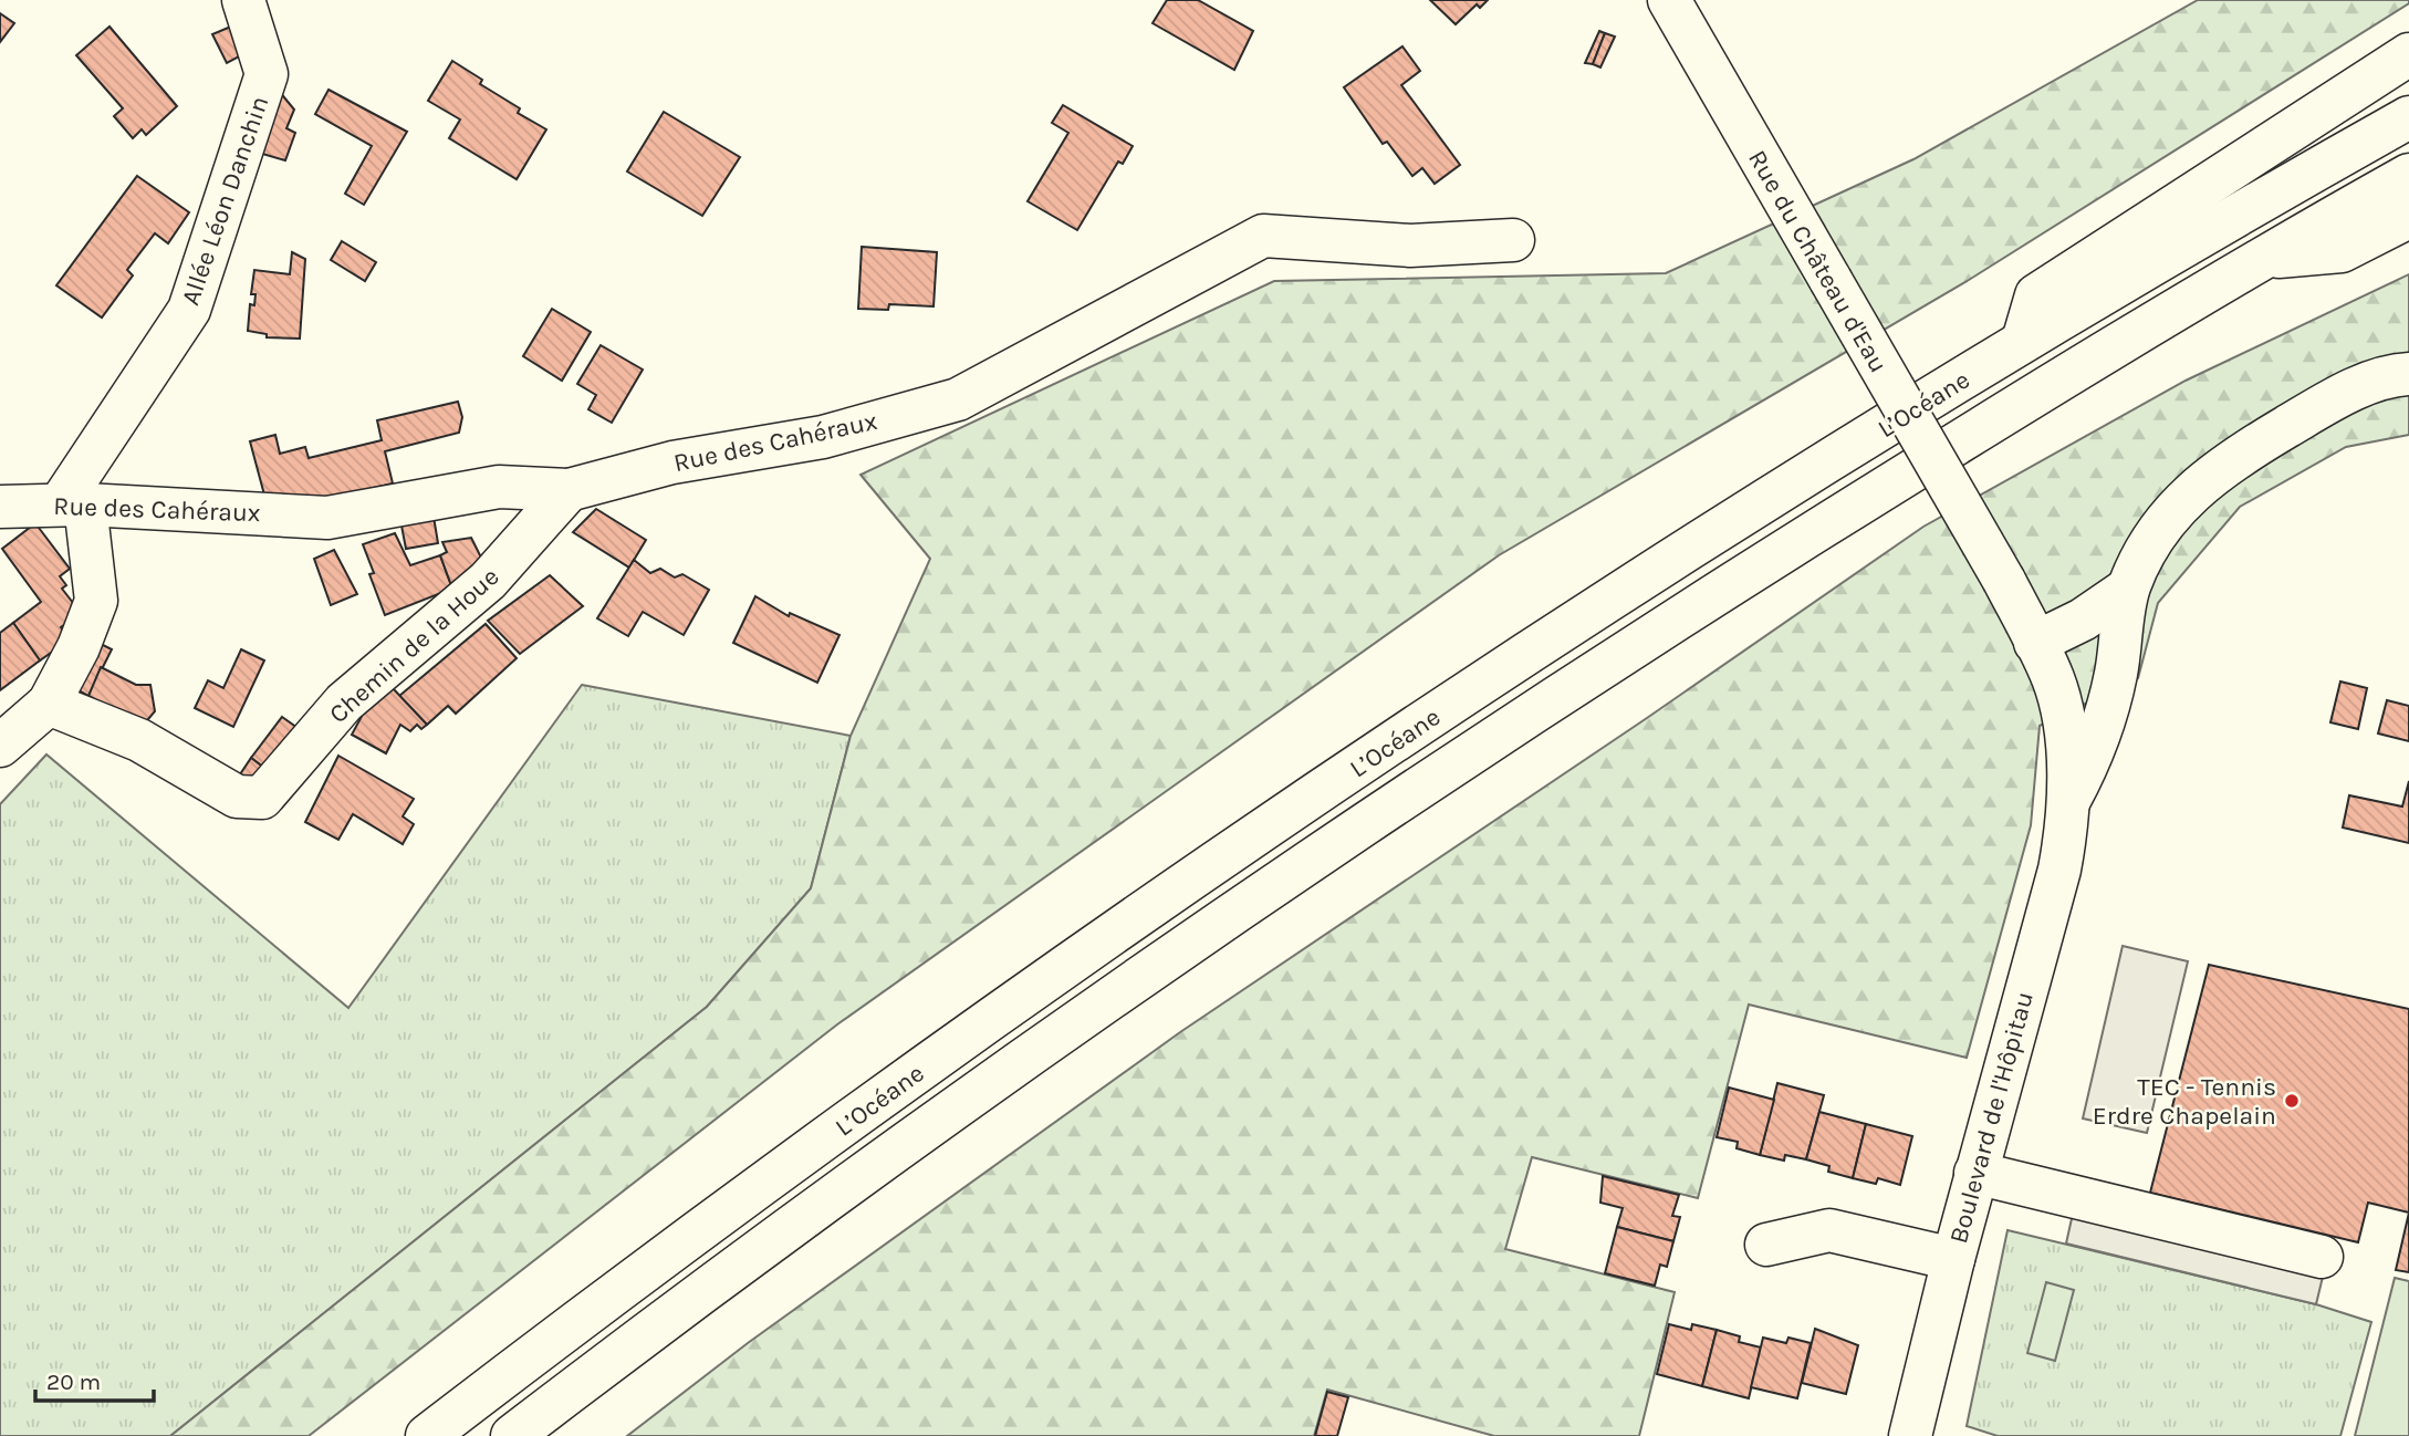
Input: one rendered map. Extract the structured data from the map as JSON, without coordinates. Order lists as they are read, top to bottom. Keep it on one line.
{"streets":{"main road":["Allée Léon Danchin","Rue du Château d'Eau","L’Océane","Rue des Cahéraux","Chemin de la Houe","Boulevard de l'Hôpitau"]},"crossings":[["Allée Léon Danchin","Rue des Cahéraux"],["Rue du Château d'Eau","Boulevard de l'Hôpitau"],["Rue des Cahéraux","Chemin de la Houe"]],"places":["TEC - Tennis Erdre Chapelain"],"scale_bar":"20 m"}
